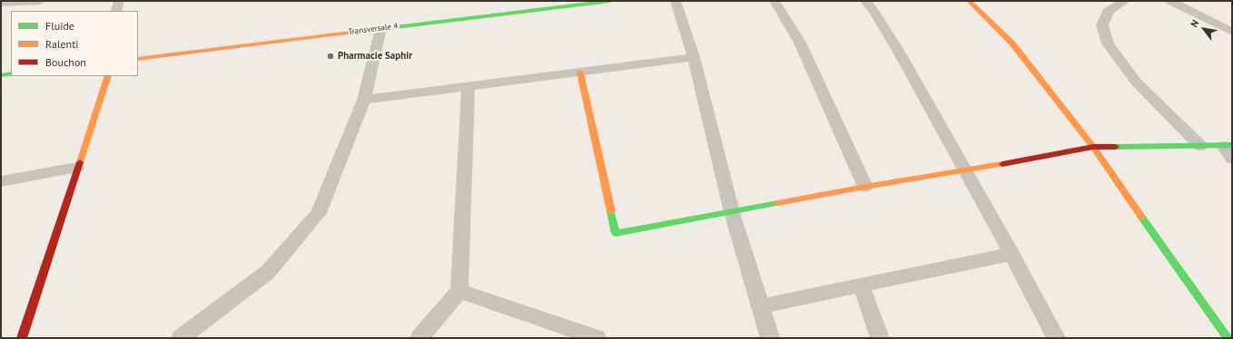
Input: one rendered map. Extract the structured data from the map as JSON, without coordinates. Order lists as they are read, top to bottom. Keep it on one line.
{"streets":{"street":["Transversale 4"]},"places":["Pharmacie Saphir"],"legend":["Fluide","Ralenti","Bouchon"],"north":"top left"}
